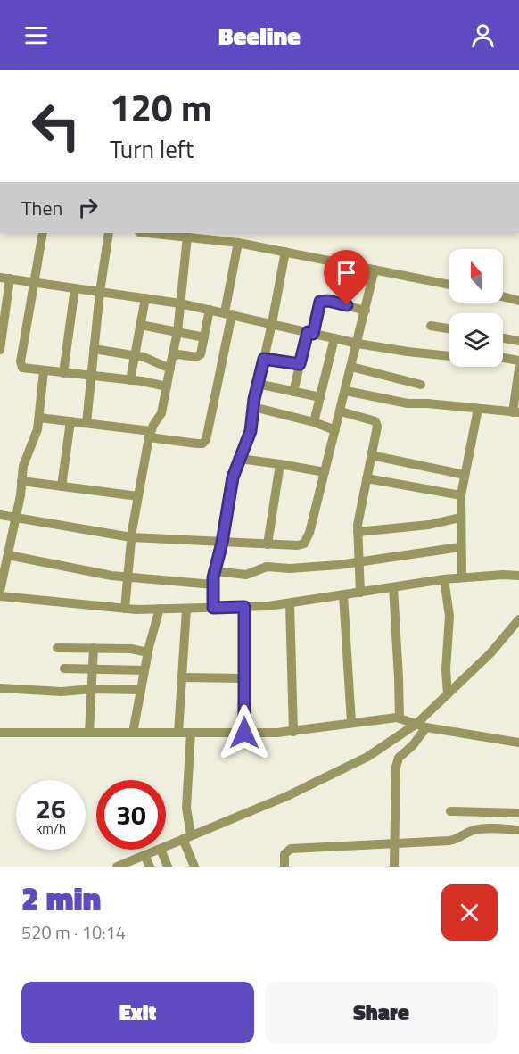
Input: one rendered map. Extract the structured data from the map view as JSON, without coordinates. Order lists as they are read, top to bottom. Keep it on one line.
{"north":"top","page":{"header":"Beeline","turn":["120 m","Turn left"],"then":"Then","speed":"26 km/h","limit":"30","heading":["2 min","520 m · 10:14"],"buttons":["Exit","Share"]}}
